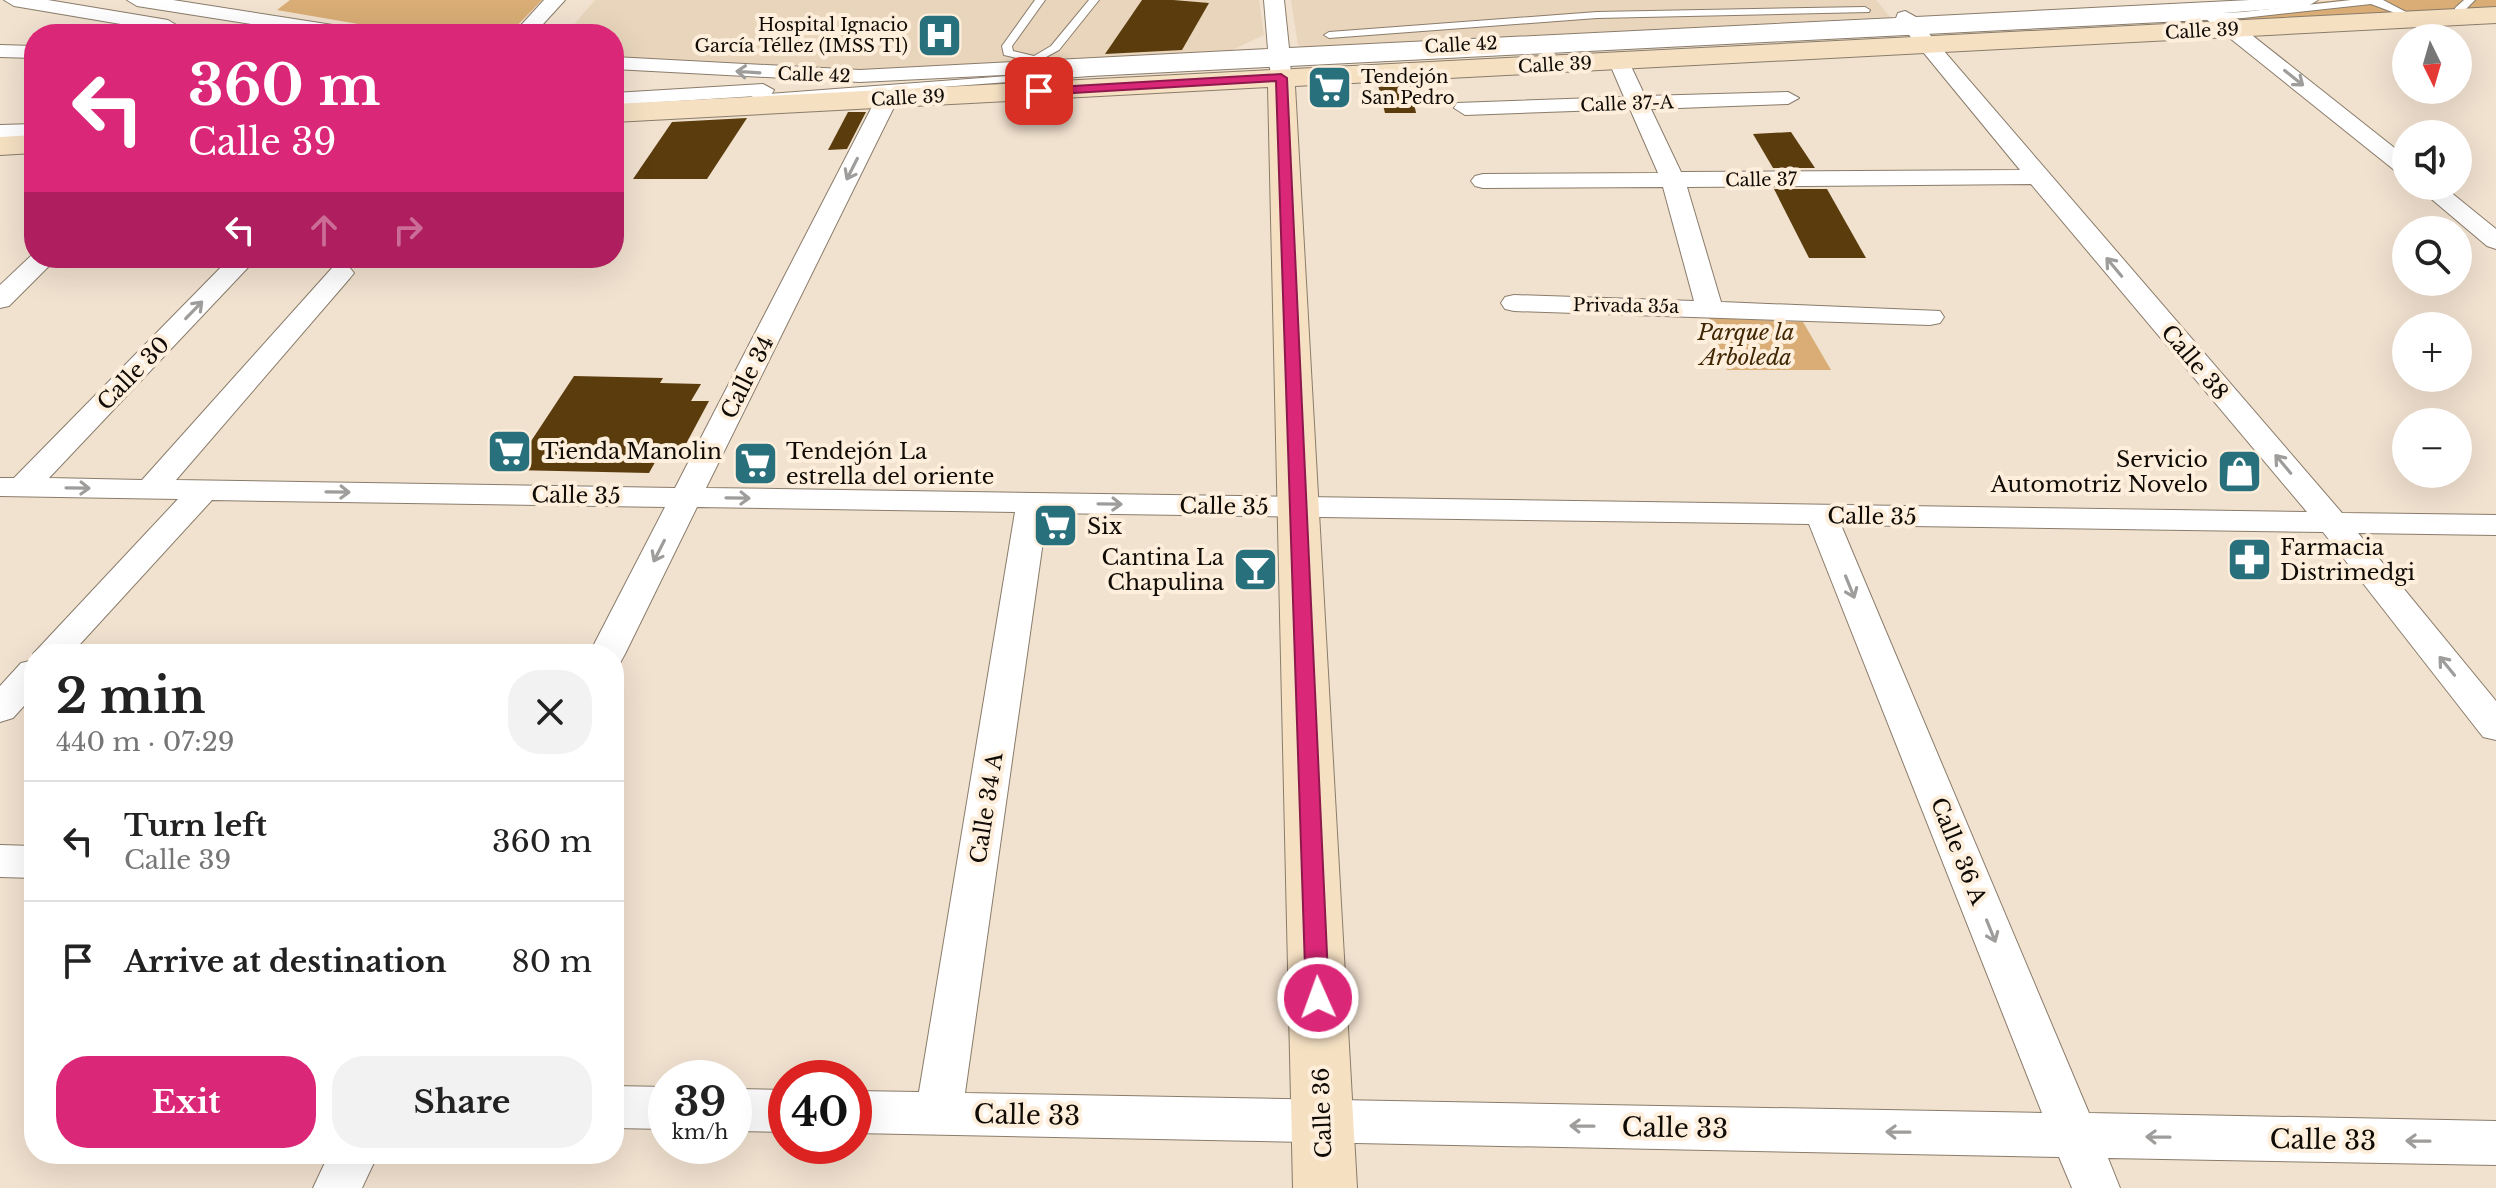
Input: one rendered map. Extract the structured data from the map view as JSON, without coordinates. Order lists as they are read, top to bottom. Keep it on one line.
{"streets":{"main road":["Calle 39","Calle 36"],"street":["Calle 42","Calle 37-A","Calle 37","Privada 35a","Calle 38","Calle 30","Calle 34","Calle 35","Calle 34 A","Calle 36 A","Calle 33"]},"crossings":[["Calle 39","Calle 42"],["Calle 39","Calle 38"],["Calle 39","Calle 34"],["Calle 39","Calle 36"],["Calle 42","Calle 36"],["Calle 37","Calle 38"],["Calle 38","Calle 35"],["Calle 30","Calle 35"],["Calle 34","Calle 35"],["Calle 35","Calle 34 A"],["Calle 35","Calle 36 A"],["Calle 35","Calle 36"],["Calle 34 A","Calle 33"],["Calle 36 A","Calle 33"],["Calle 36","Calle 33"]],"one_way":["Calle 34","Calle 35","Calle 36 A","Calle 33"],"parks":["Parque la Arboleda"],"places":{"hospital":["Hospital Ignacio García Téllez (IMSS T1)"],"supermarket":["Tendejón San Pedro","Tienda Manolin","Tendejón La estrella del oriente","Six"],"shop":["Servicio Automotriz Novelo"],"pharmacy":["Farmacia Distrimedgi"],"bar":["Cantina La Chapulina"]},"north":"bottom","page":{"map_buttons":["+","−"],"turn":["360 m","Calle 39"],"heading":["2 min","440 m · 07:29"],"list":[{"name":"Turn left","note":"Calle 39","value":"360 m"},{"name":"Arrive at destination","value":"80 m"}],"buttons":["Exit","Share"],"speed":"39 km/h","limit":"40"}}
